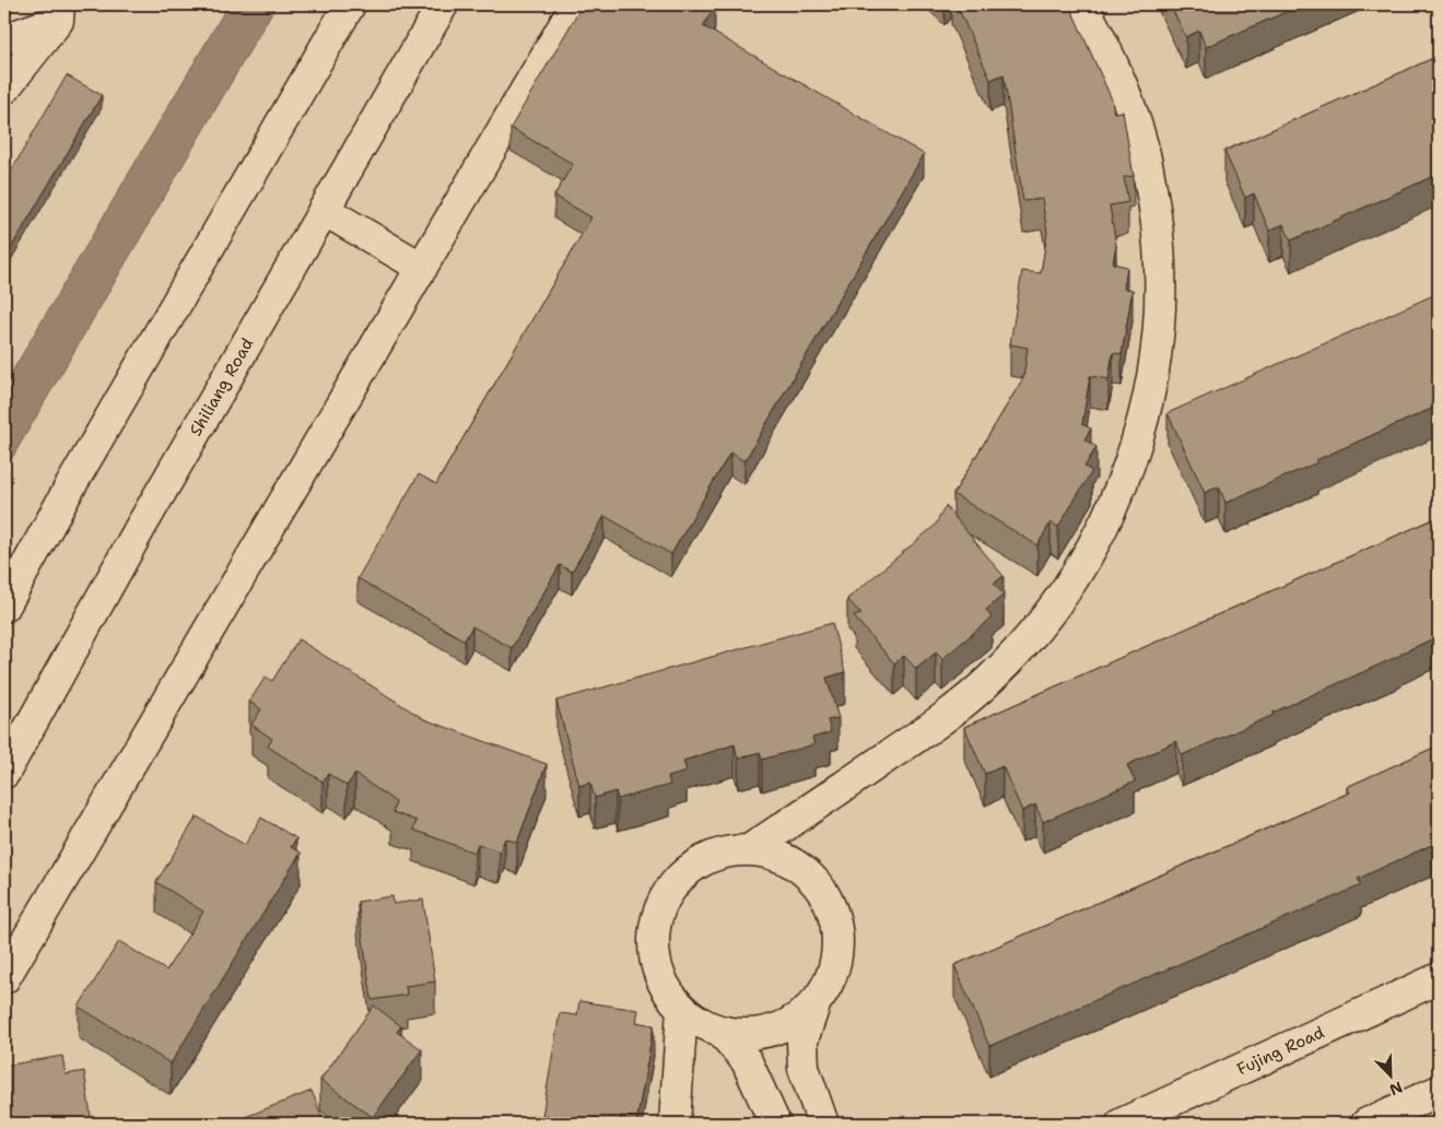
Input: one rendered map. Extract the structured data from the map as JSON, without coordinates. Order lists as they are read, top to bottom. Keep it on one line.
{"streets":{"main road":["Shiliang Road","Fujing Road"]},"north":"bottom right"}
